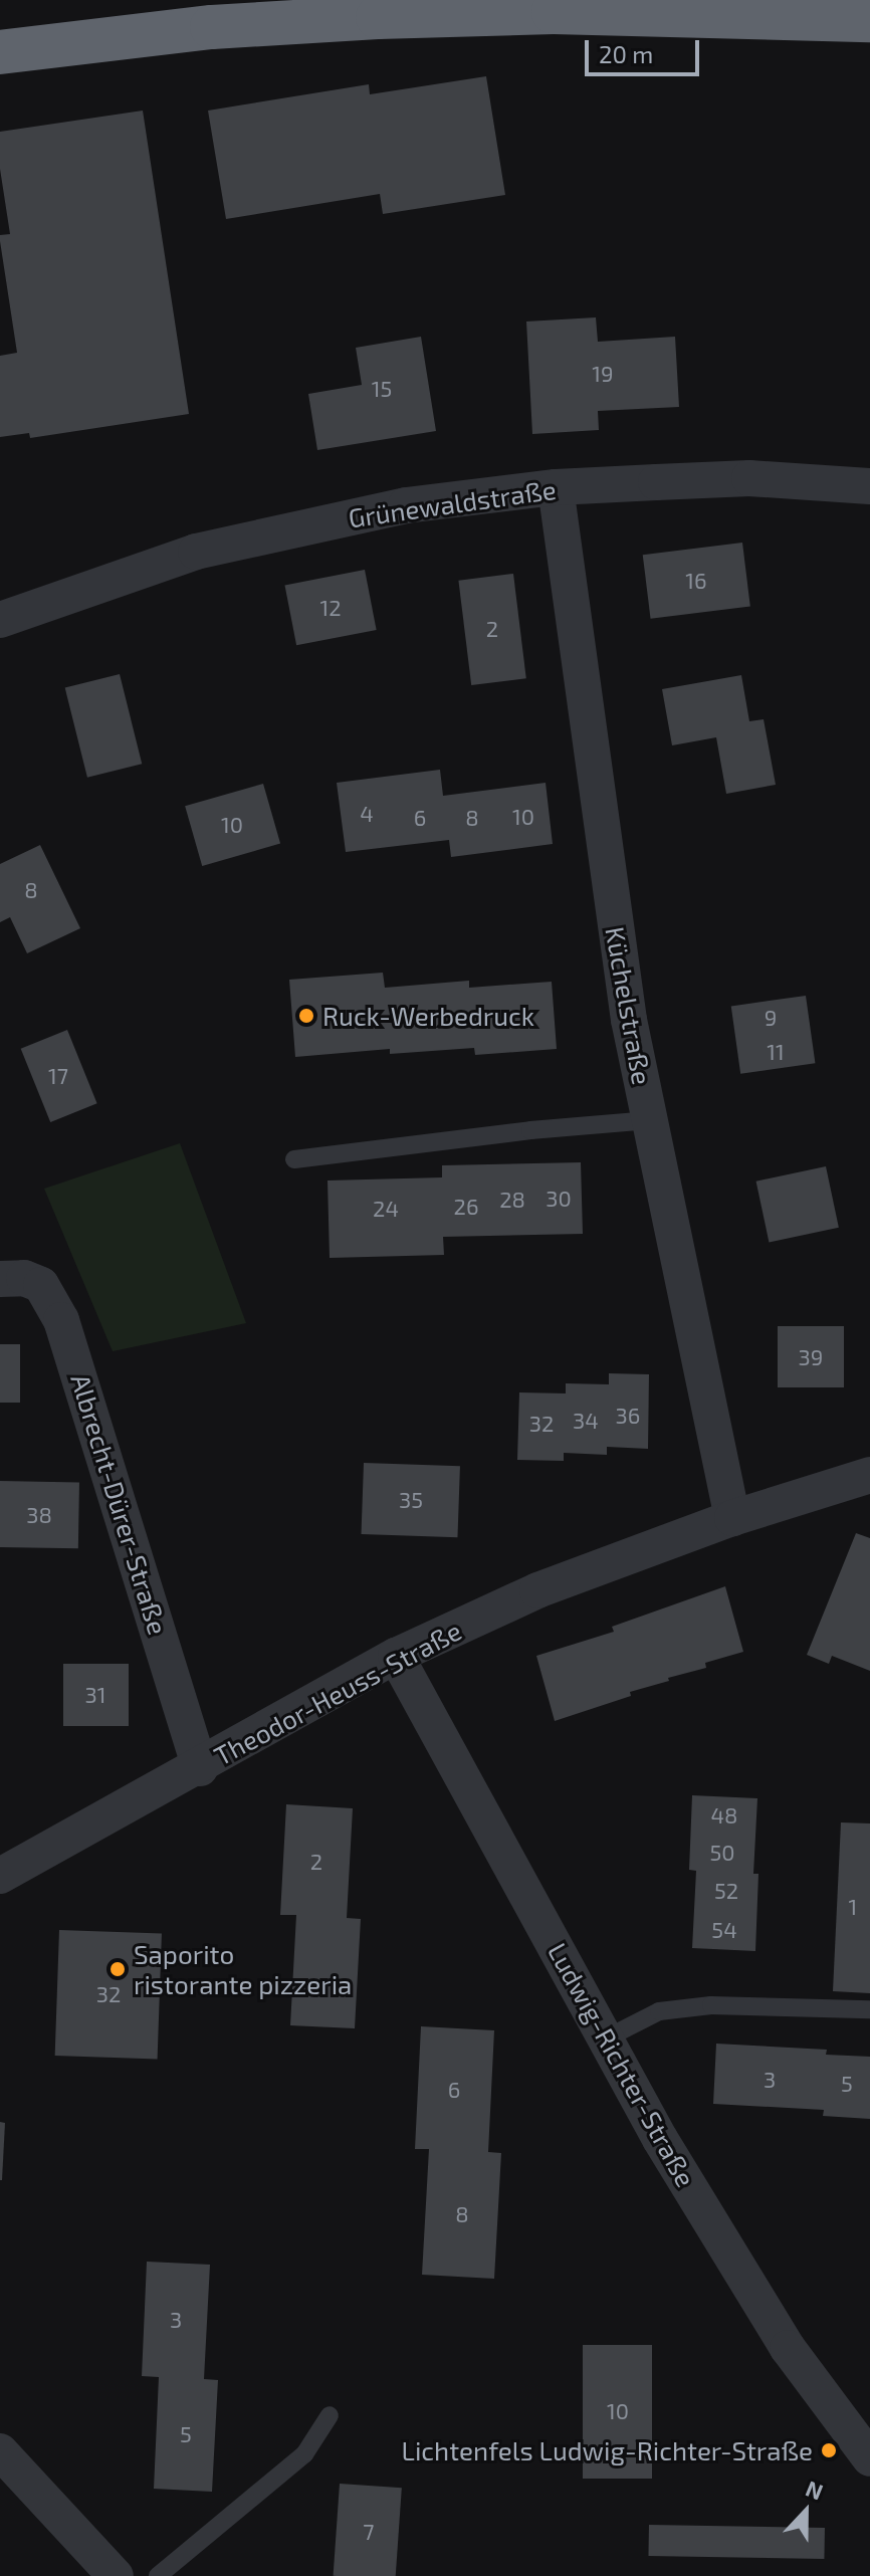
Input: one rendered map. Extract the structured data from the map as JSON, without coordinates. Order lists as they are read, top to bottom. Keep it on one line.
{"streets":{"street":["Grünewaldstraße","Küchelstraße","Albrecht-Dürer-Straße","Theodor-Heuss-Straße","Ludwig-Richter-Straße"]},"crossings":[["Grünewaldstraße","Küchelstraße"],["Küchelstraße","Theodor-Heuss-Straße"],["Albrecht-Dürer-Straße","Theodor-Heuss-Straße"],["Theodor-Heuss-Straße","Ludwig-Richter-Straße"]],"places":["Ruck-Werbedruck","Saporito ristorante pizzeria","Lichtenfels Ludwig-Richter-Straße"],"house_numbers":["19","15","16","12","2","4","10","6","8","10","8","9","11","17","30","28","26","24","39","36","34","32","35","38","31","48","50","2","52","1","54","32","3","5","6","8","3","10","5","7"],"scale_bar":"20 m","north":"top"}
